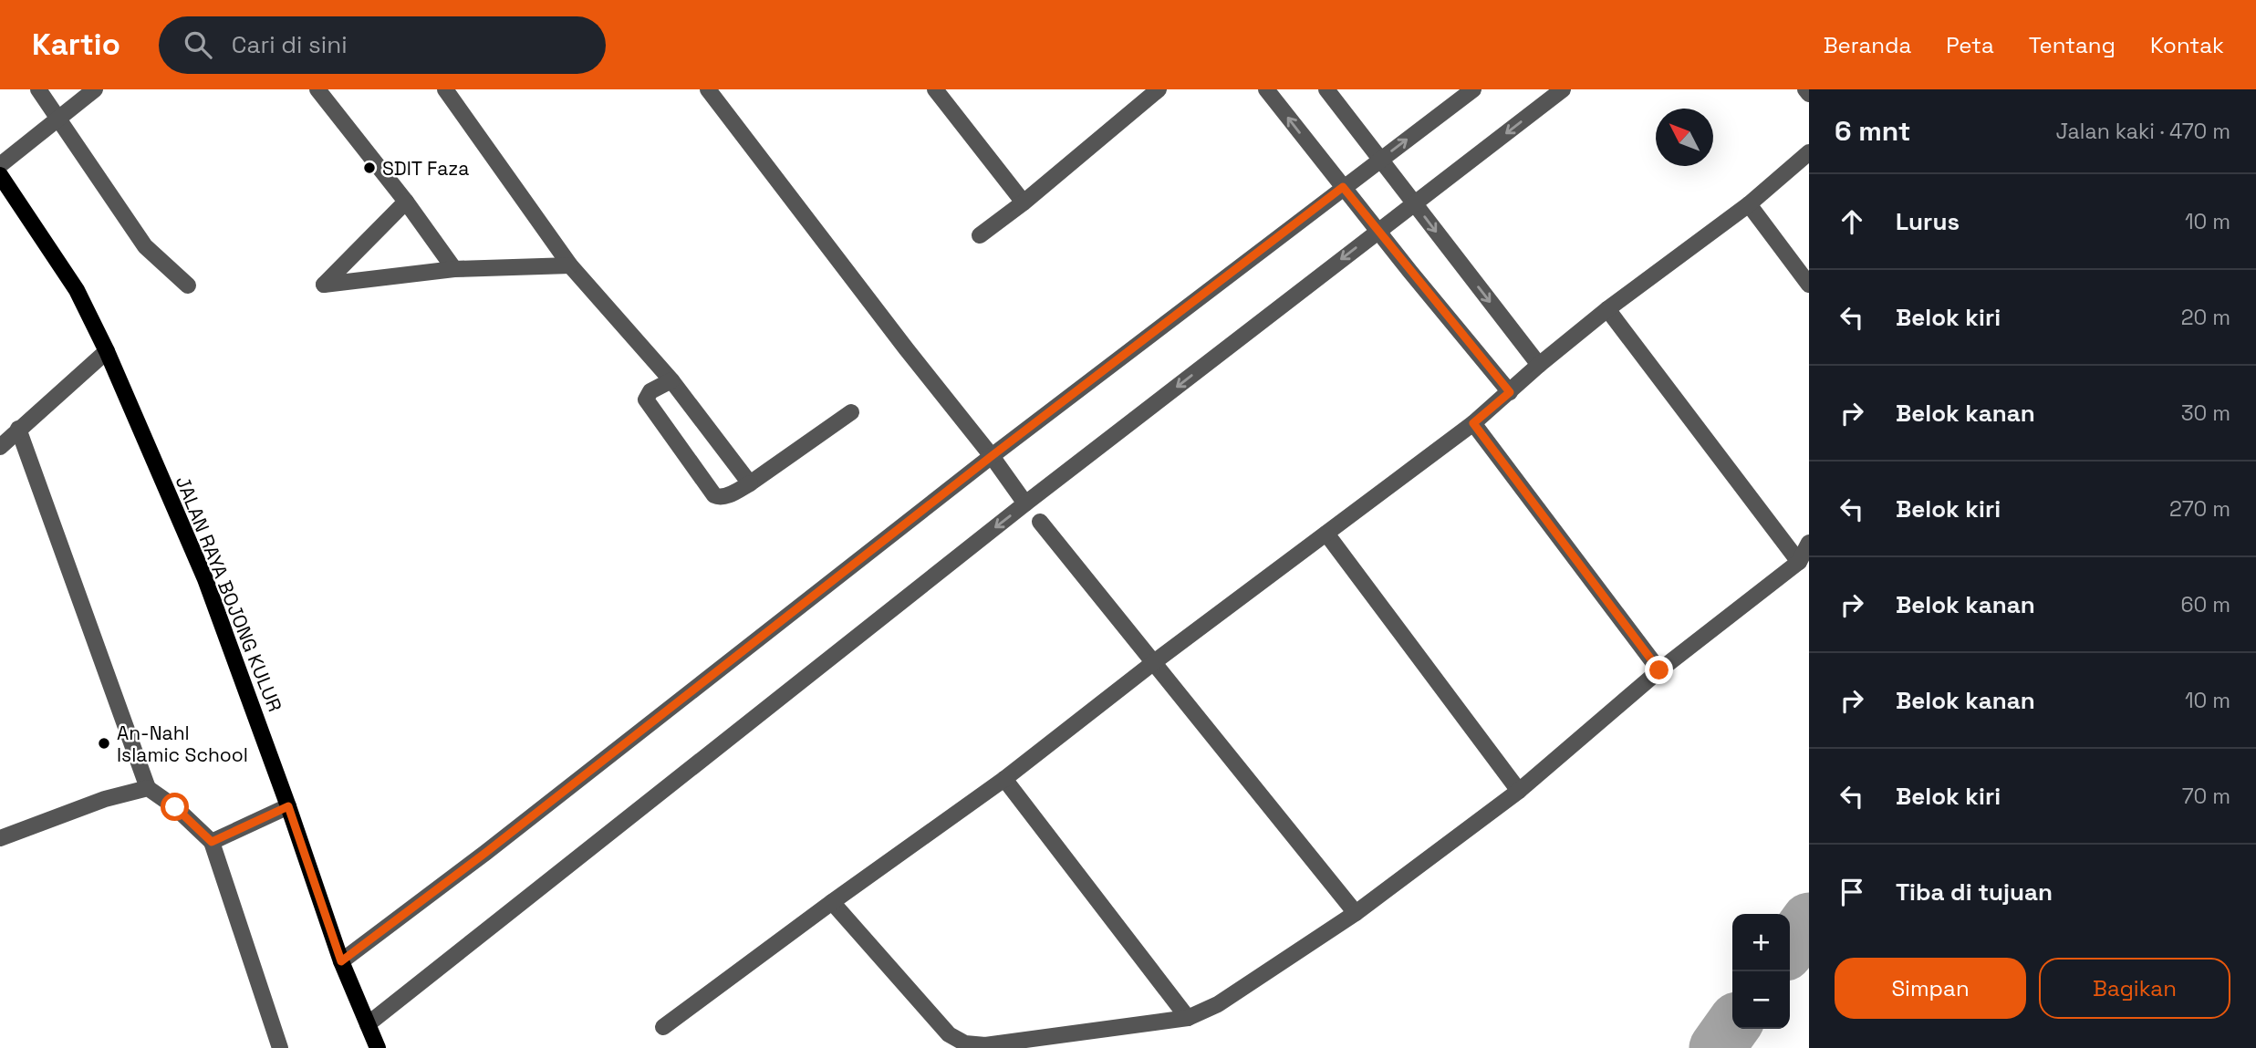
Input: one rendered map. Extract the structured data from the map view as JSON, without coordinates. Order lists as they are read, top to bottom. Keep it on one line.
{"streets":{"main road":["JALAN RAYA BOJONG KULUR"]},"places":["SDIT Faza","An-Nahl Islamic School"],"north":"top left","page":{"header":"Kartio","search":"Cari di sini","nav":["Beranda","Peta","Tentang","Kontak"],"heading":["6 mnt","Jalan kaki · 470 m"],"list":[["Lurus","10 m"],["Belok kiri","20 m"],["Belok kanan","30 m"],["Belok kiri","270 m"],["Belok kanan","60 m"],["Belok kanan","10 m"],["Belok kiri","70 m"],"Tiba di tujuan"],"map_buttons":["+","−"],"buttons":["Simpan","Bagikan"]}}
